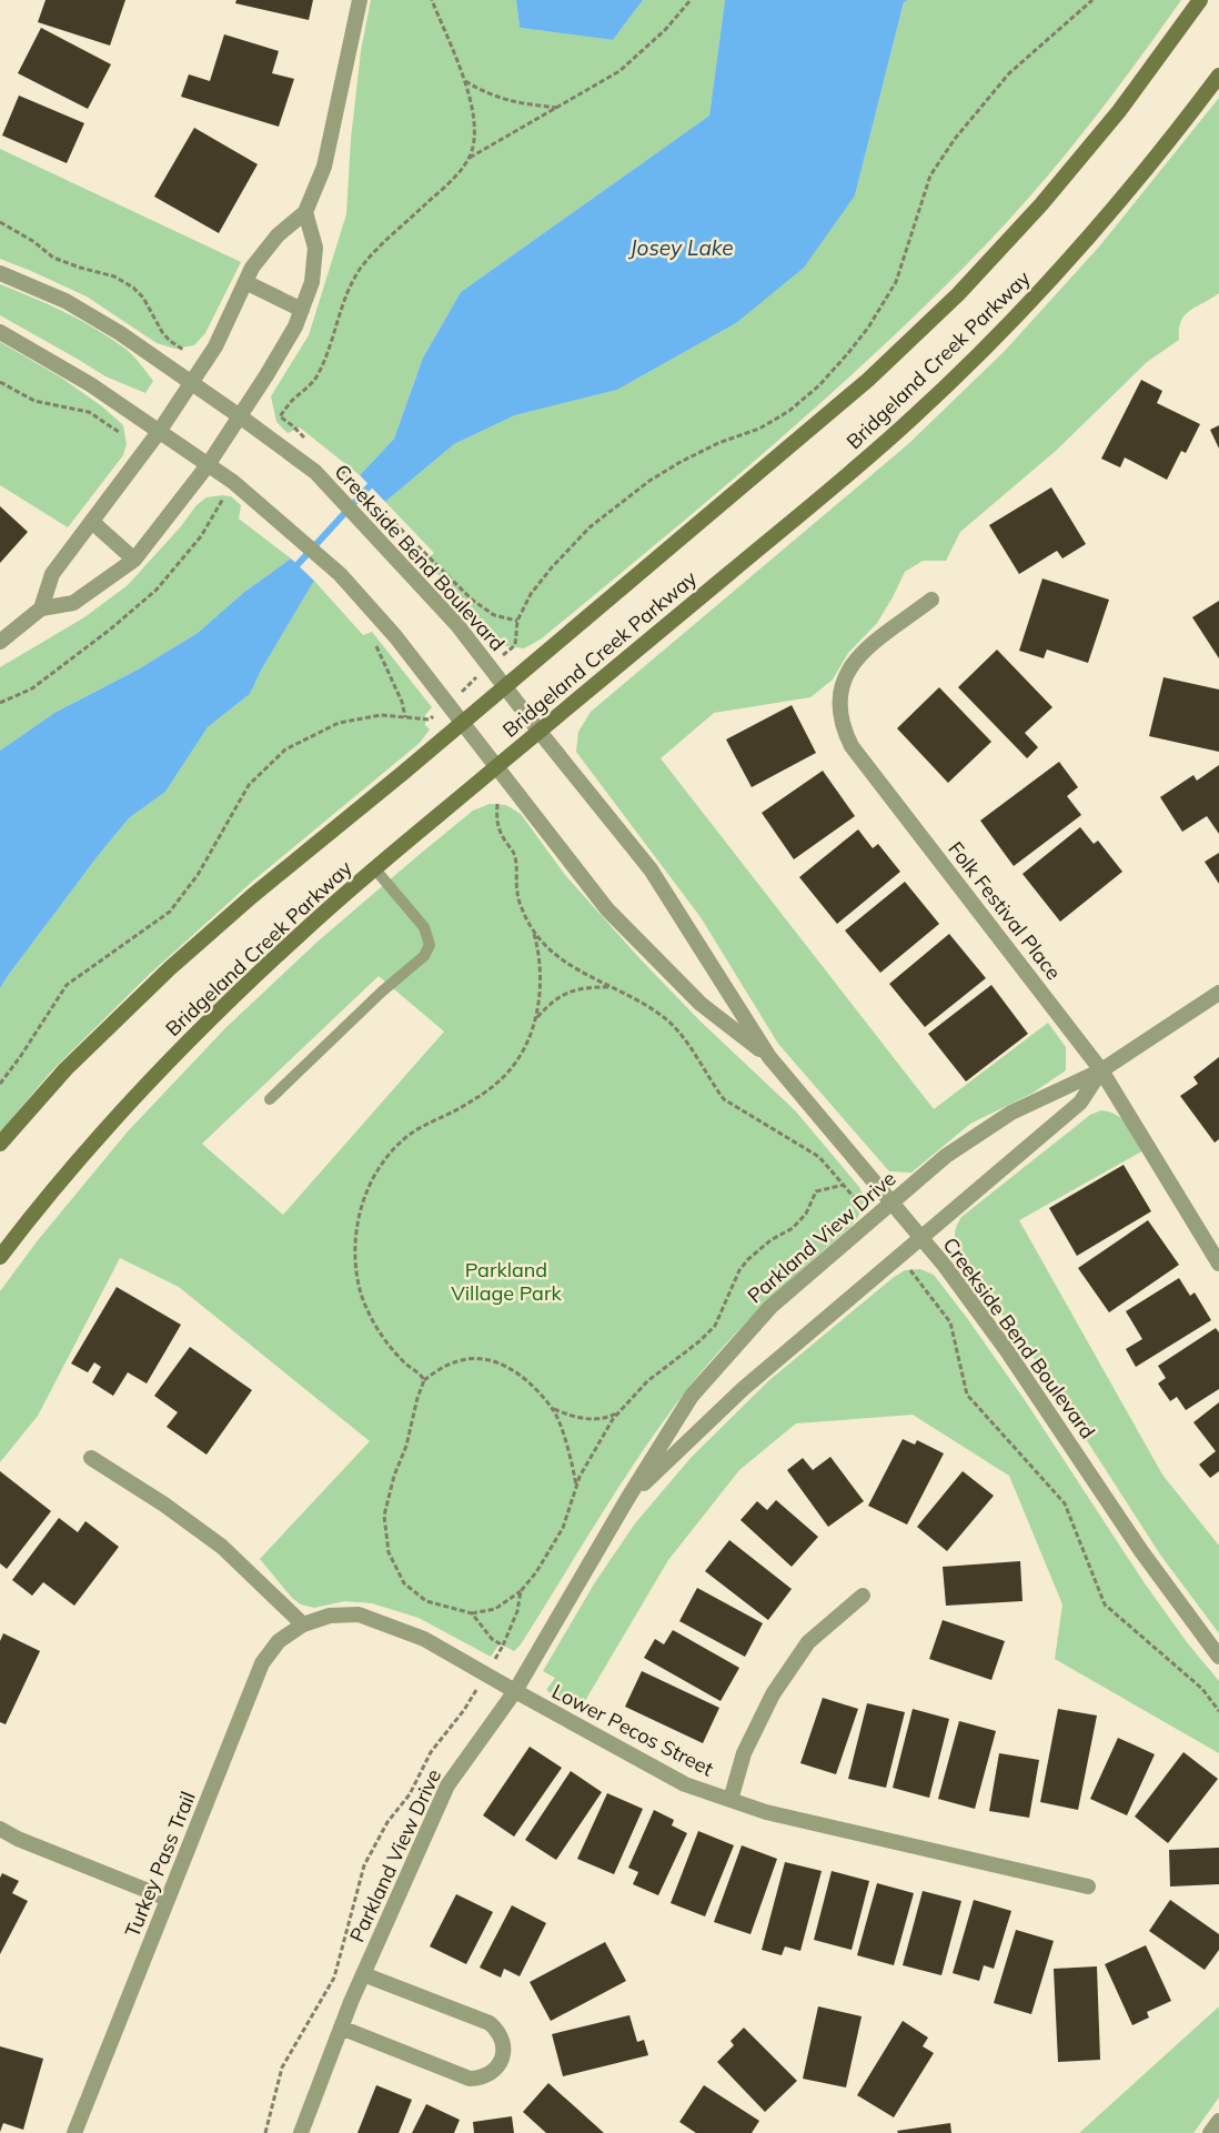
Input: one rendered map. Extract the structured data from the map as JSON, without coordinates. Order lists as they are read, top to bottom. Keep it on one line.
{"streets":{"main road":["Bridgeland Creek Parkway"],"street":["Creekside Bend Boulevard","Folk Festival Place","Parkland View Drive","Lower Pecos Street","Turkey Pass Trail"]},"crossings":[["Bridgeland Creek Parkway","Creekside Bend Boulevard"],["Creekside Bend Boulevard","Parkland View Drive"],["Folk Festival Place","Parkland View Drive"],["Parkland View Drive","Lower Pecos Street"],["Lower Pecos Street","Turkey Pass Trail"]],"water":["Josey Lake"],"parks":["Parkland Village Park"]}
